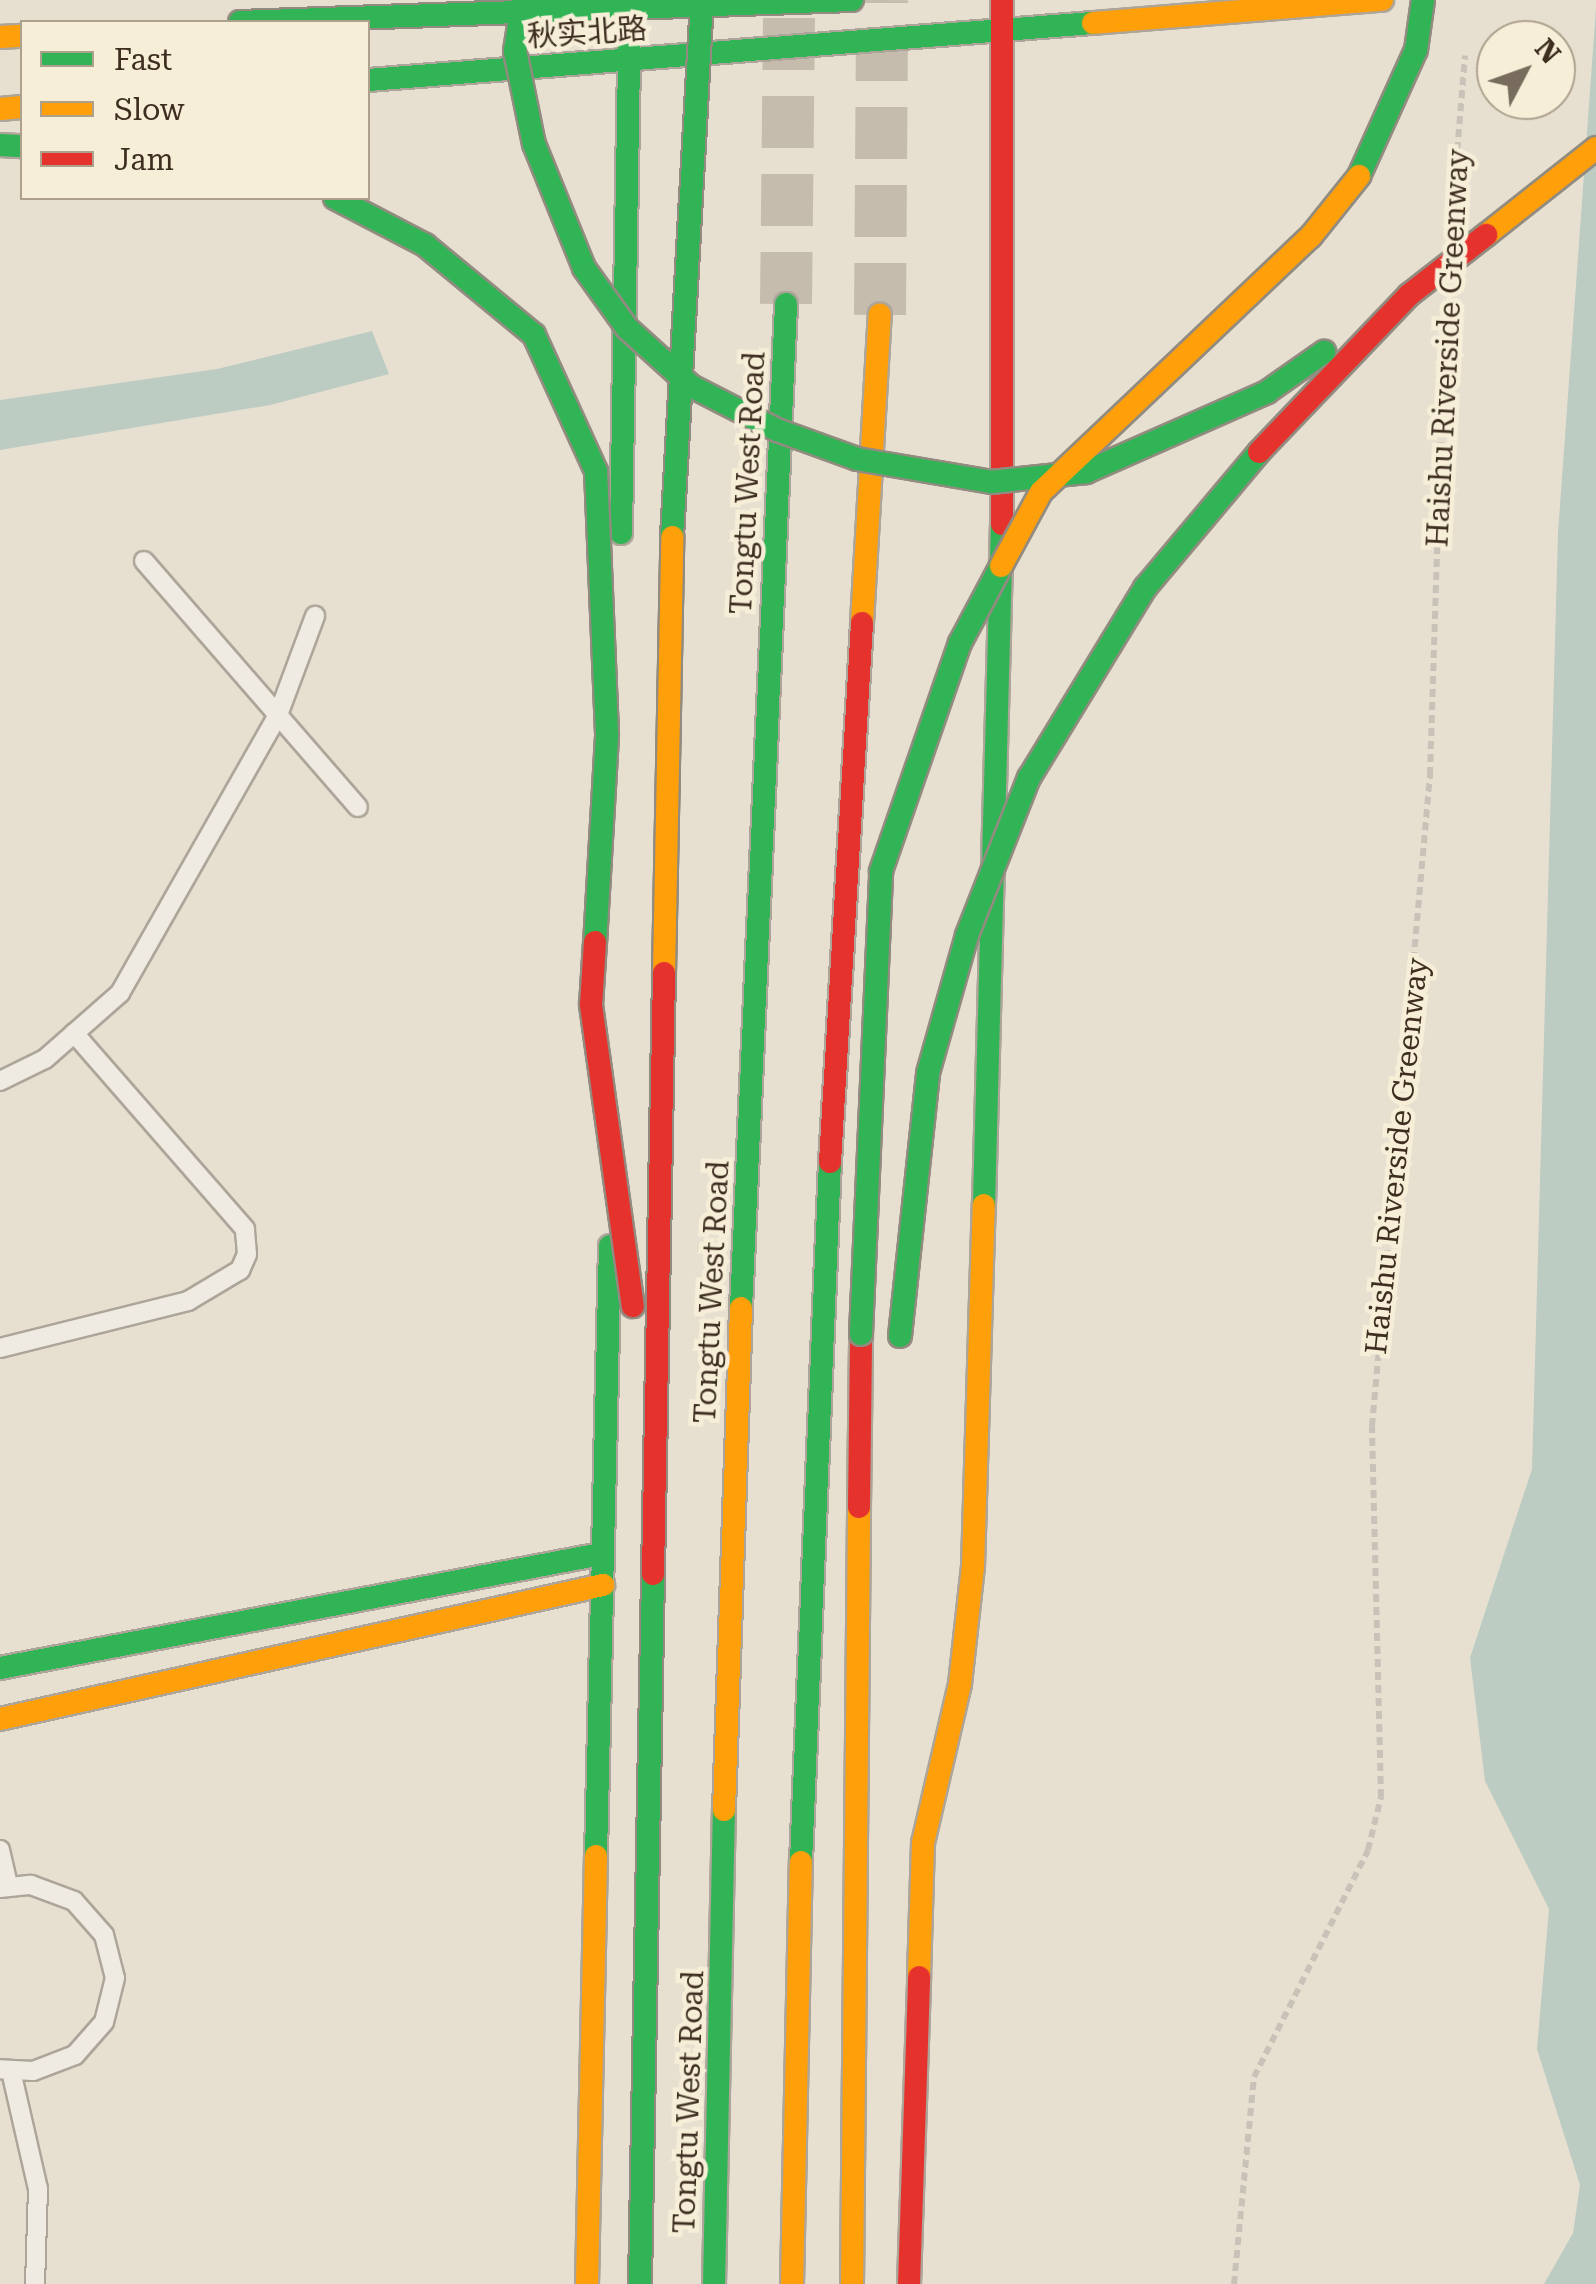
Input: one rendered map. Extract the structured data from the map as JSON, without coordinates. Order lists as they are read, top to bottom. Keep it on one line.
{"streets":{"main road":["秋实北路","Tongtu West Road"],"path":["Haishu Riverside Greenway"]},"legend":["Fast","Slow","Jam"],"north":"top right"}
